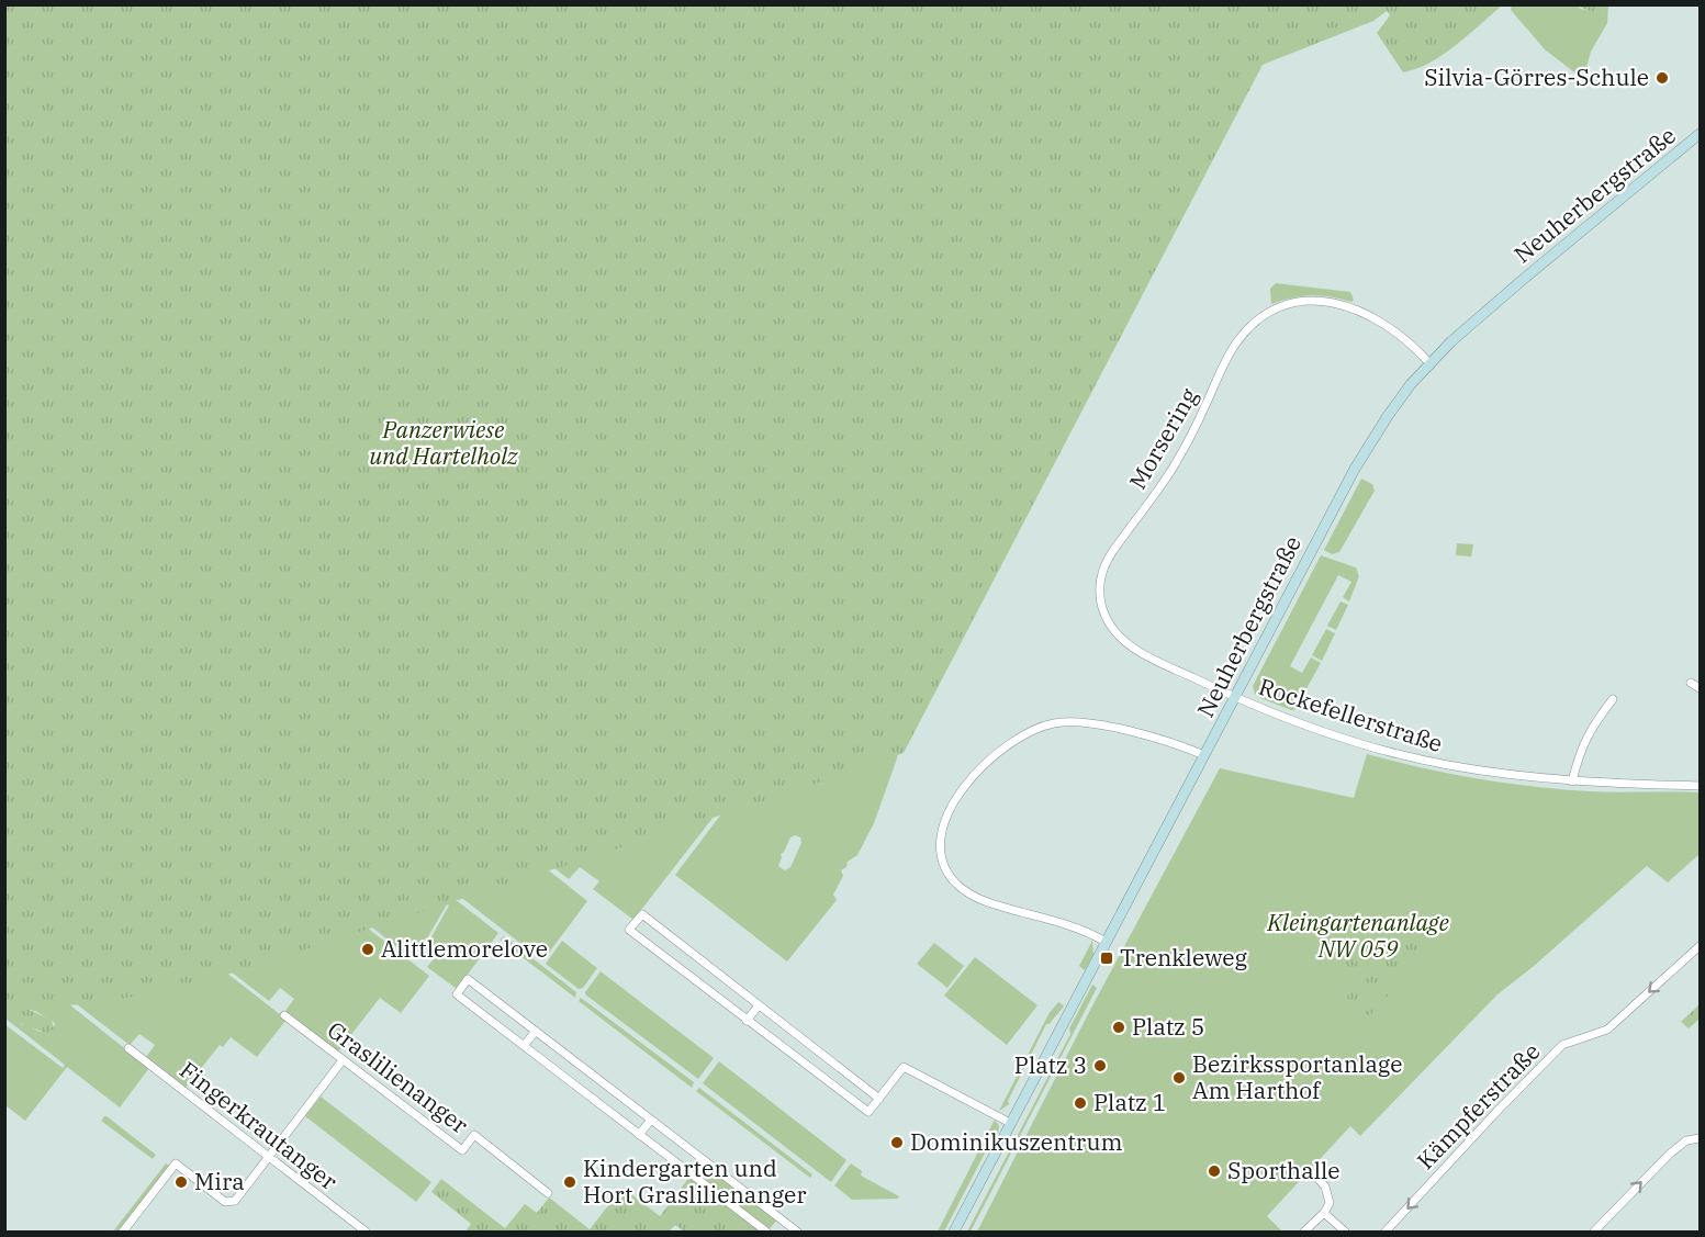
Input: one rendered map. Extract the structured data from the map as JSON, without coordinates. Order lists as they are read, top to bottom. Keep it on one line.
{"streets":{"main road":["Neuherbergstraße"],"street":["Morsering","Rockefellerstraße","Graslilienanger","Kämpferstraße","Fingerkrautanger"]},"crossings":[["Neuherbergstraße","Morsering"],["Neuherbergstraße","Rockefellerstraße"],["Morsering","Rockefellerstraße"]],"one_way":["Kämpferstraße"],"parks":["Panzerwiese und Hartelholz","Kleingartenanlage NW 059"],"places":{"other":["Silvia-Görres-Schule","Alittlemorelove","Platz 5","Platz 3","Bezirkssportanlage Am Harthof","Platz 1","Dominikuszentrum","Sporthalle","Mira","Kindergarten und Hort Graslilienanger"],"transit":["Trenkleweg"]}}
